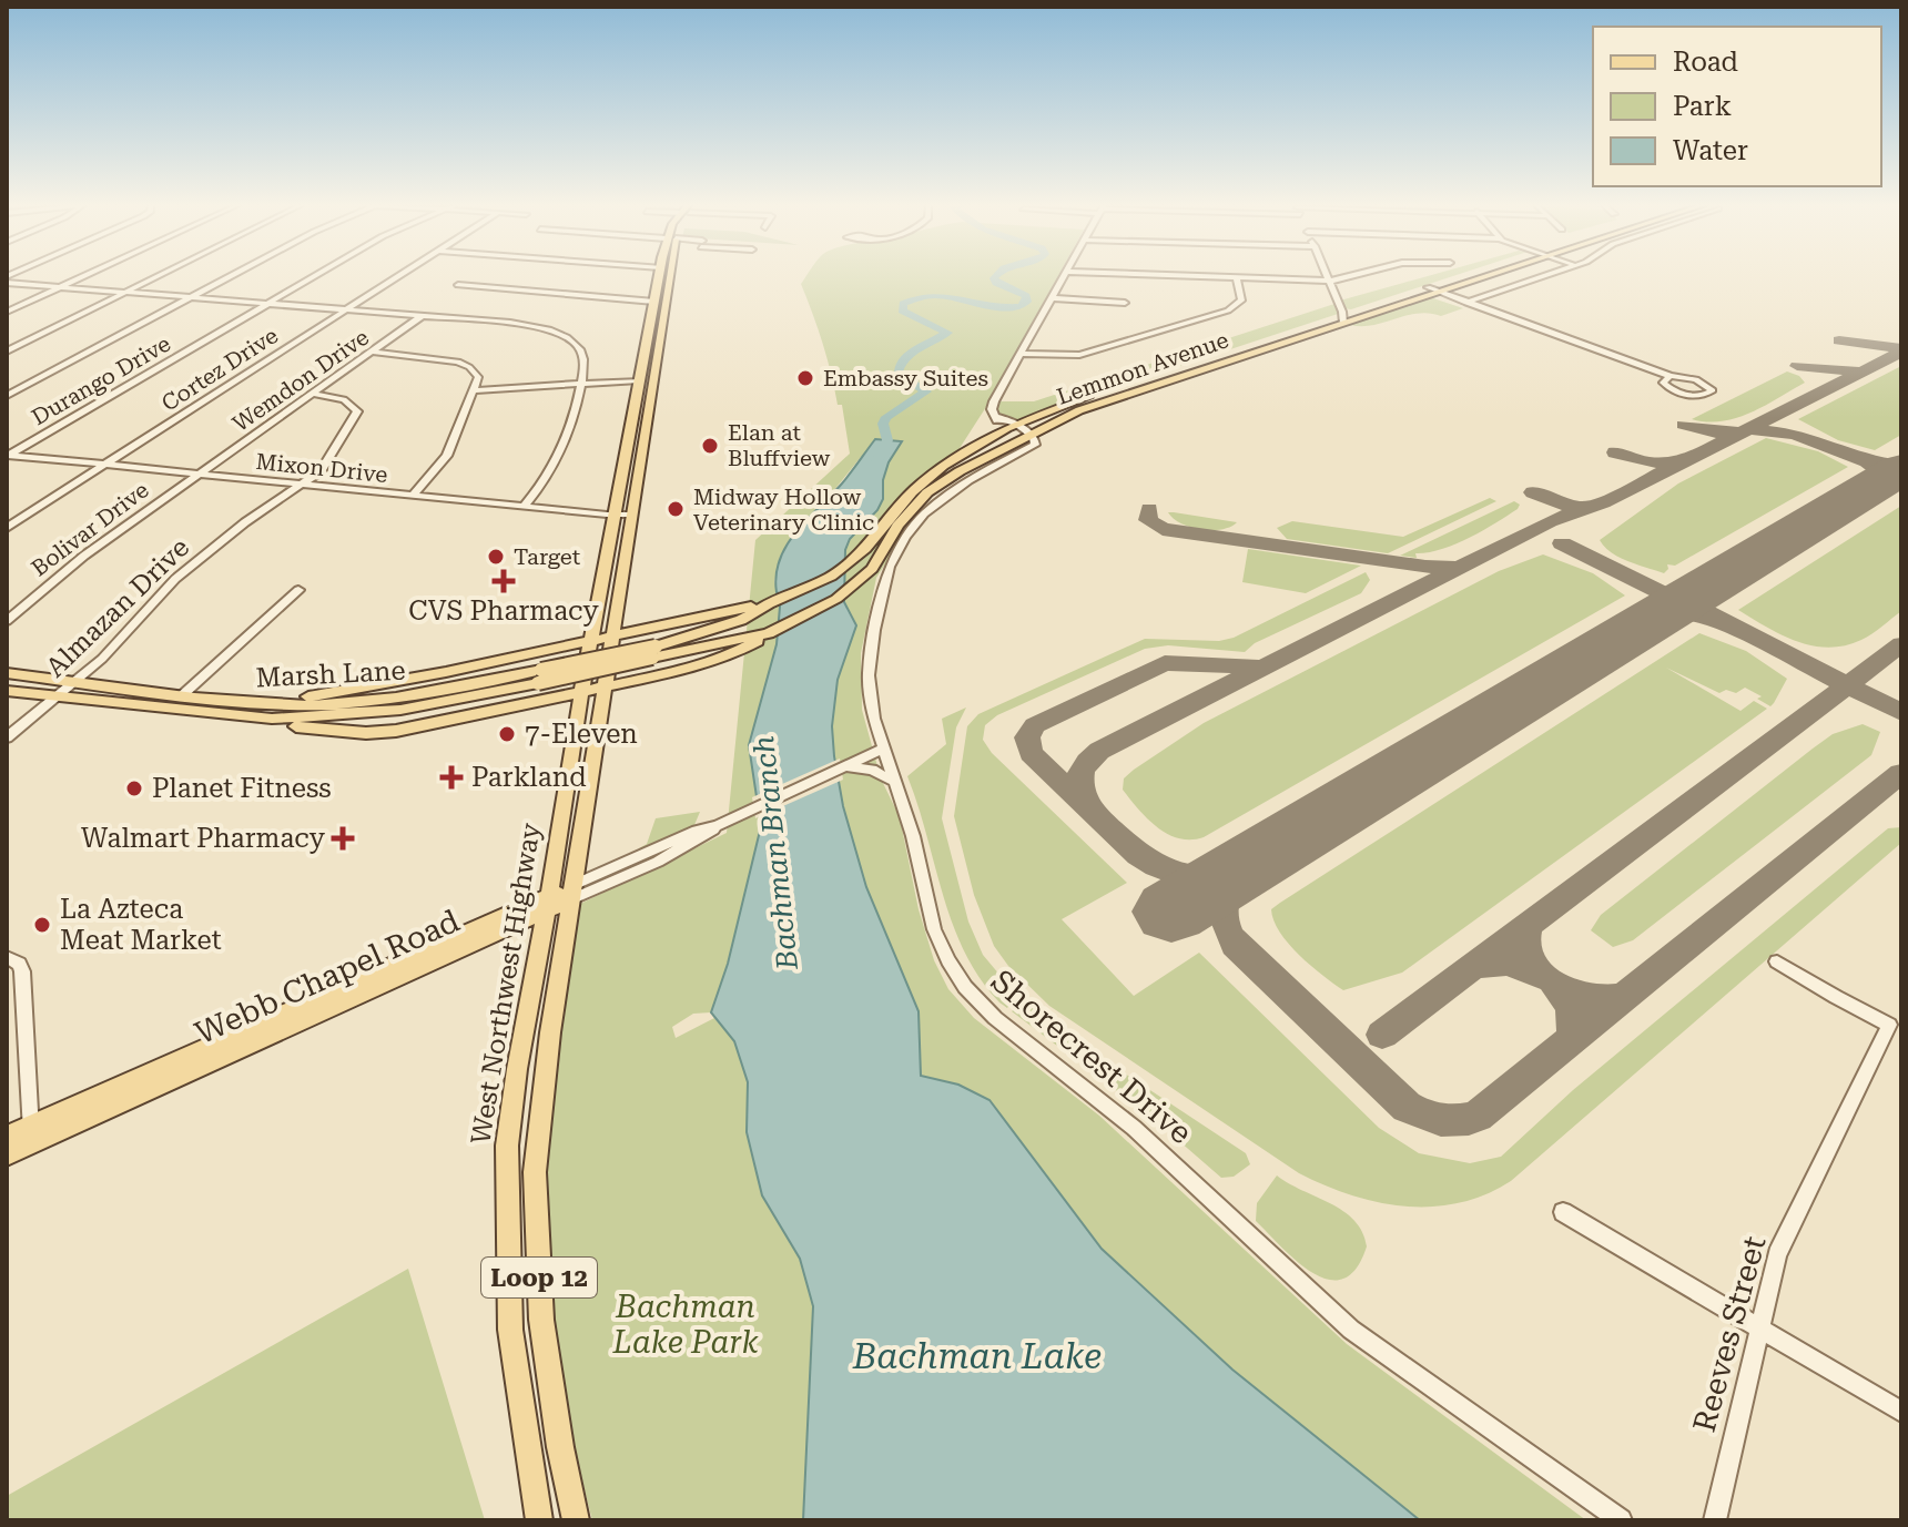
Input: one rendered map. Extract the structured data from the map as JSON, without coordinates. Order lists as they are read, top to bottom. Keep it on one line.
{"streets":{"main road":["Lemmon Avenue","Marsh Lane","Webb Chapel Road","West Northwest Highway","Loop 12"],"street":["Cortez Drive","Durango Drive","Wemdon Drive","Mixon Drive","Bolivar Drive","Almazan Drive","Shorecrest Drive","Reeves Street"]},"crossings":[["Lemmon Avenue","Marsh Lane"],["Cortez Drive","Mixon Drive"],["Durango Drive","Mixon Drive"],["Wemdon Drive","Mixon Drive"],["Wemdon Drive","Bolivar Drive"],["Wemdon Drive","Almazan Drive"],["Mixon Drive","Bolivar Drive"],["Mixon Drive","Almazan Drive"],["Mixon Drive","West Northwest Highway"],["Almazan Drive","Marsh Lane"],["Webb Chapel Road","West Northwest Highway"],["Webb Chapel Road","Shorecrest Drive"]],"water":["Bachman Branch","Bachman Lake"],"parks":["Bachman Lake Park"],"places":{"other":["Embassy Suites","Elan at Bluffview","Midway Hollow Veterinary Clinic","Target","7-Eleven","Planet Fitness","La Azteca Meat Market"],"health":["CVS Pharmacy","Parkland","Walmart Pharmacy"]},"legend":["Road","Park","Water"]}
